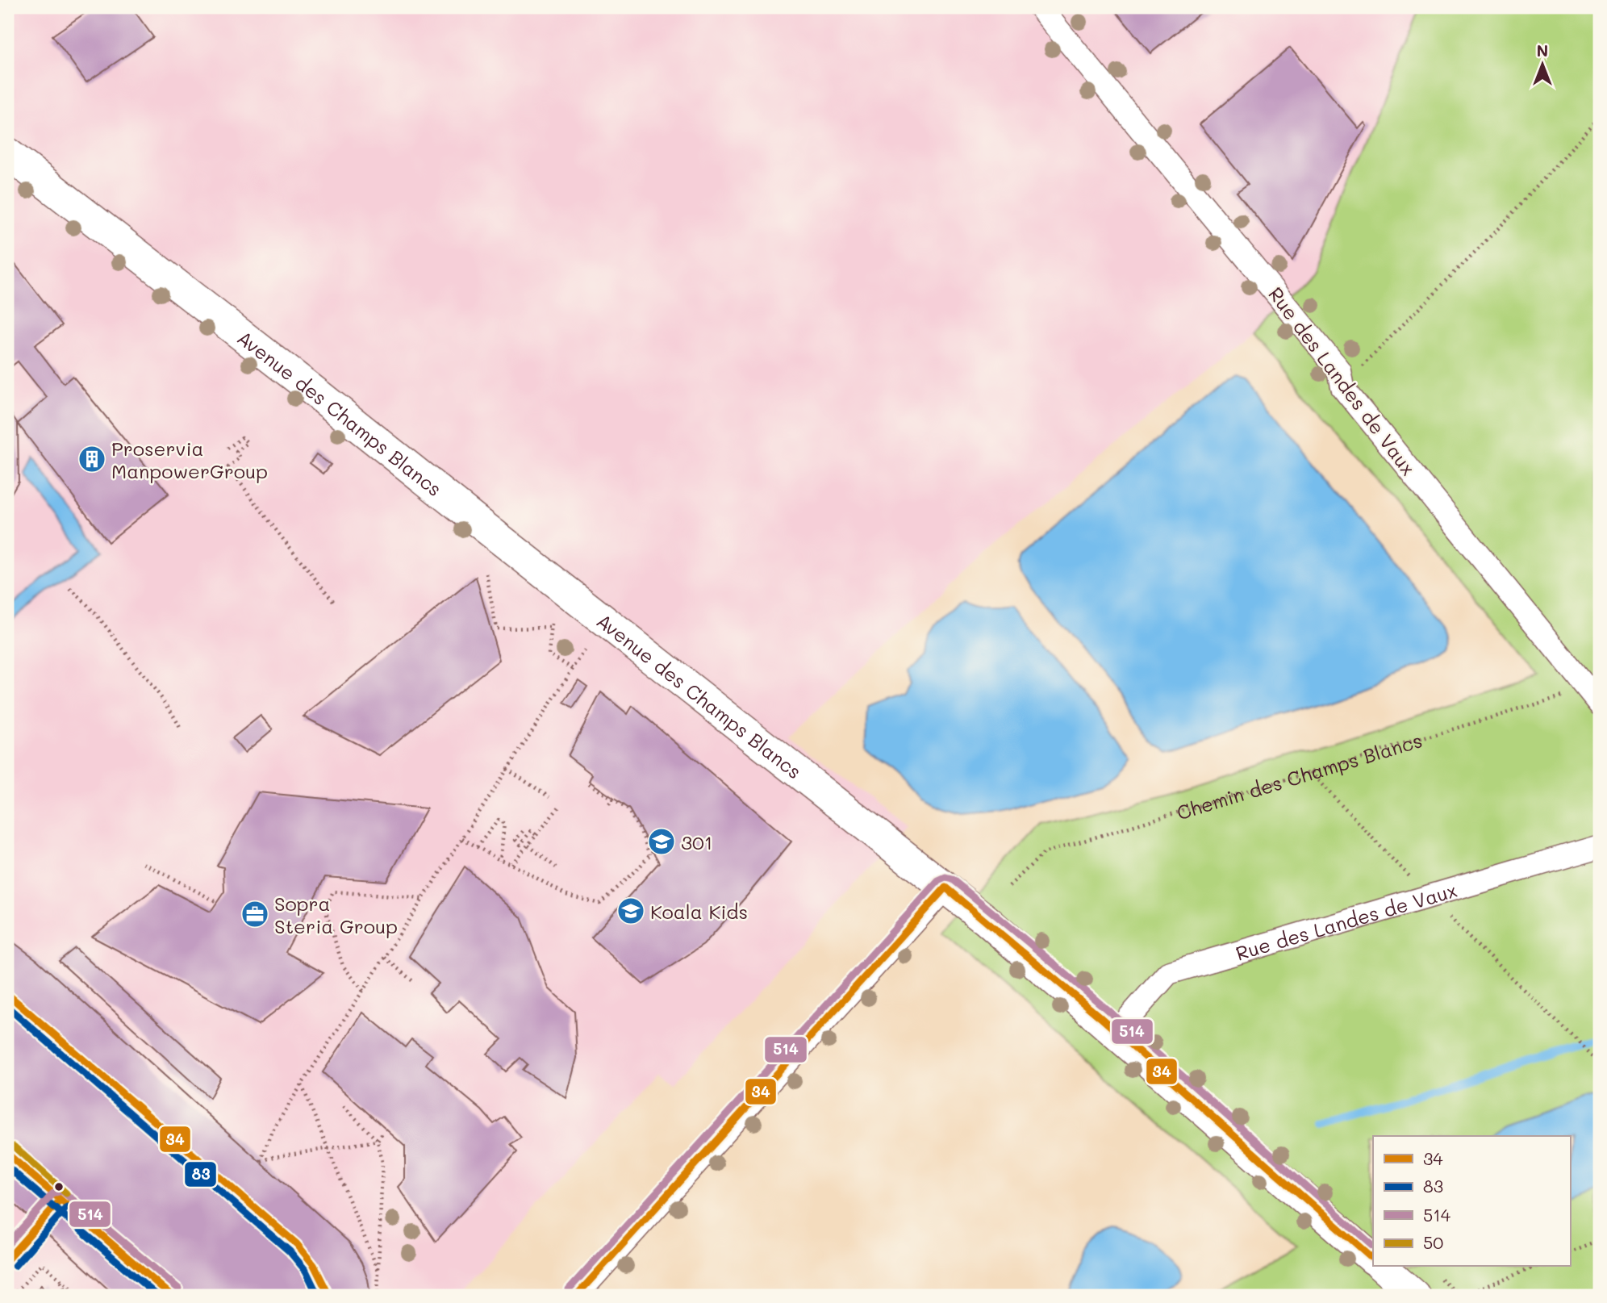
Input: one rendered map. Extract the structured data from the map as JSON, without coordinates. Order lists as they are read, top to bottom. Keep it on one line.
{"streets":{"street":["Rue des Landes de Vaux","Avenue des Champs Blancs"],"path":["Chemin des Champs Blancs"]},"crossings":[["Rue des Landes de Vaux","Avenue des Champs Blancs"],["Rue des Landes de Vaux","Chemin des Champs Blancs"]],"places":{"building":["Proservia ManpowerGroup"],"school or university":["301","Koala Kids"],"office":["Sopra Steria Group"]},"lines":["transit line 514","transit line 34","transit line 83","transit line 50"],"legend":["34","83","514","50"],"north":"top"}
